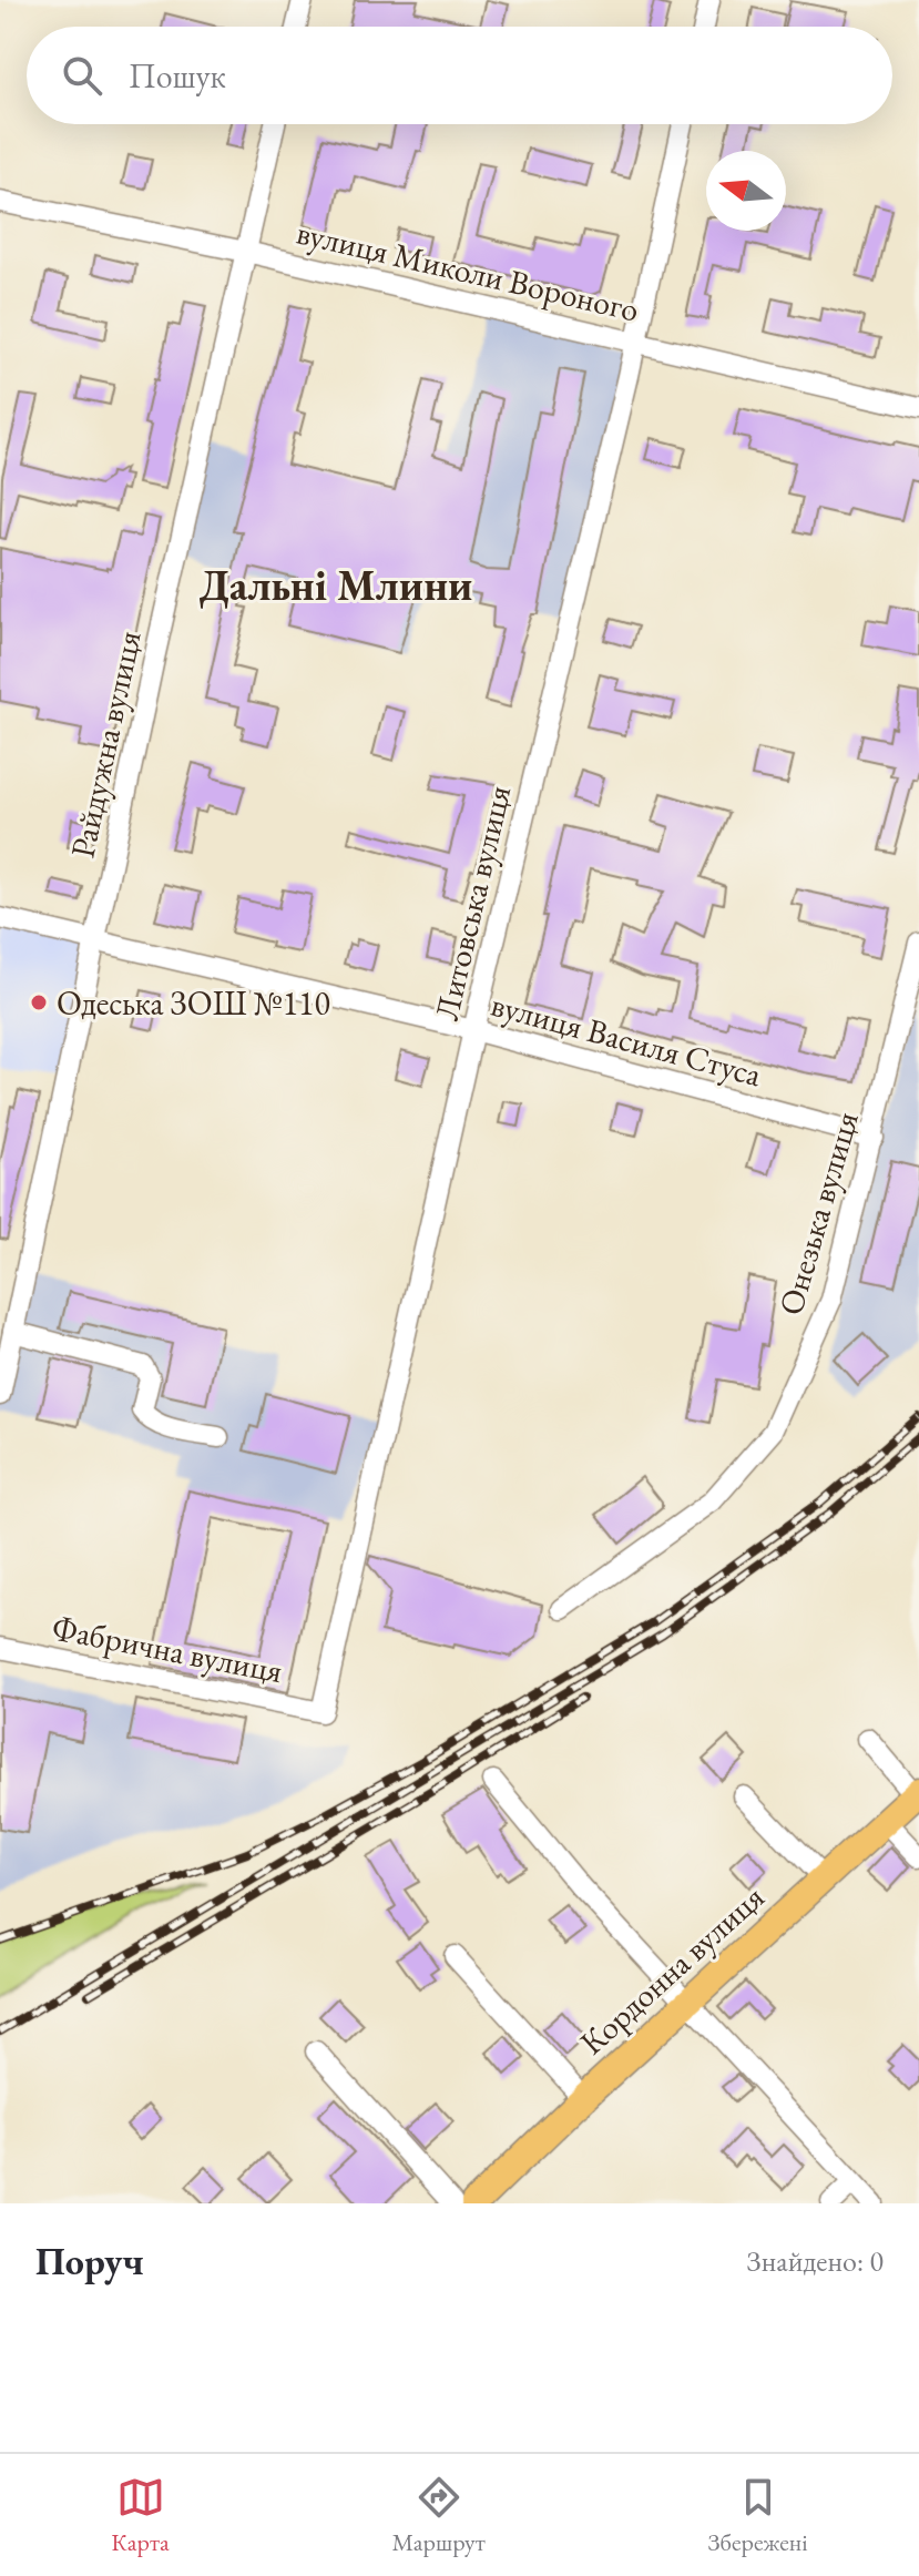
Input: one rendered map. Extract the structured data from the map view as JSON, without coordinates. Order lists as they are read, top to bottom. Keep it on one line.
{"streets":{"main road":["Кордонна вулиця"],"street":["вулиця Миколи Вороного","Райдужна вулиця","Литовська вулиця","вулиця Василя Стуса","Онезька вулиця","Фабрична вулиця"]},"crossings":[["вулиця Миколи Вороного","Райдужна вулиця"],["вулиця Миколи Вороного","Литовська вулиця"],["Райдужна вулиця","вулиця Василя Стуса"],["Литовська вулиця","вулиця Василя Стуса"],["Литовська вулиця","Фабрична вулиця"],["вулиця Василя Стуса","Онезька вулиця"]],"districts":["Дальні Млини"],"places":["Одеська ЗОШ №110"],"north":"left","page":{"search":"Пошук","heading":["Поруч","Знайдено: 0"],"nav":["Карта","Маршрут","Збережені"]}}
